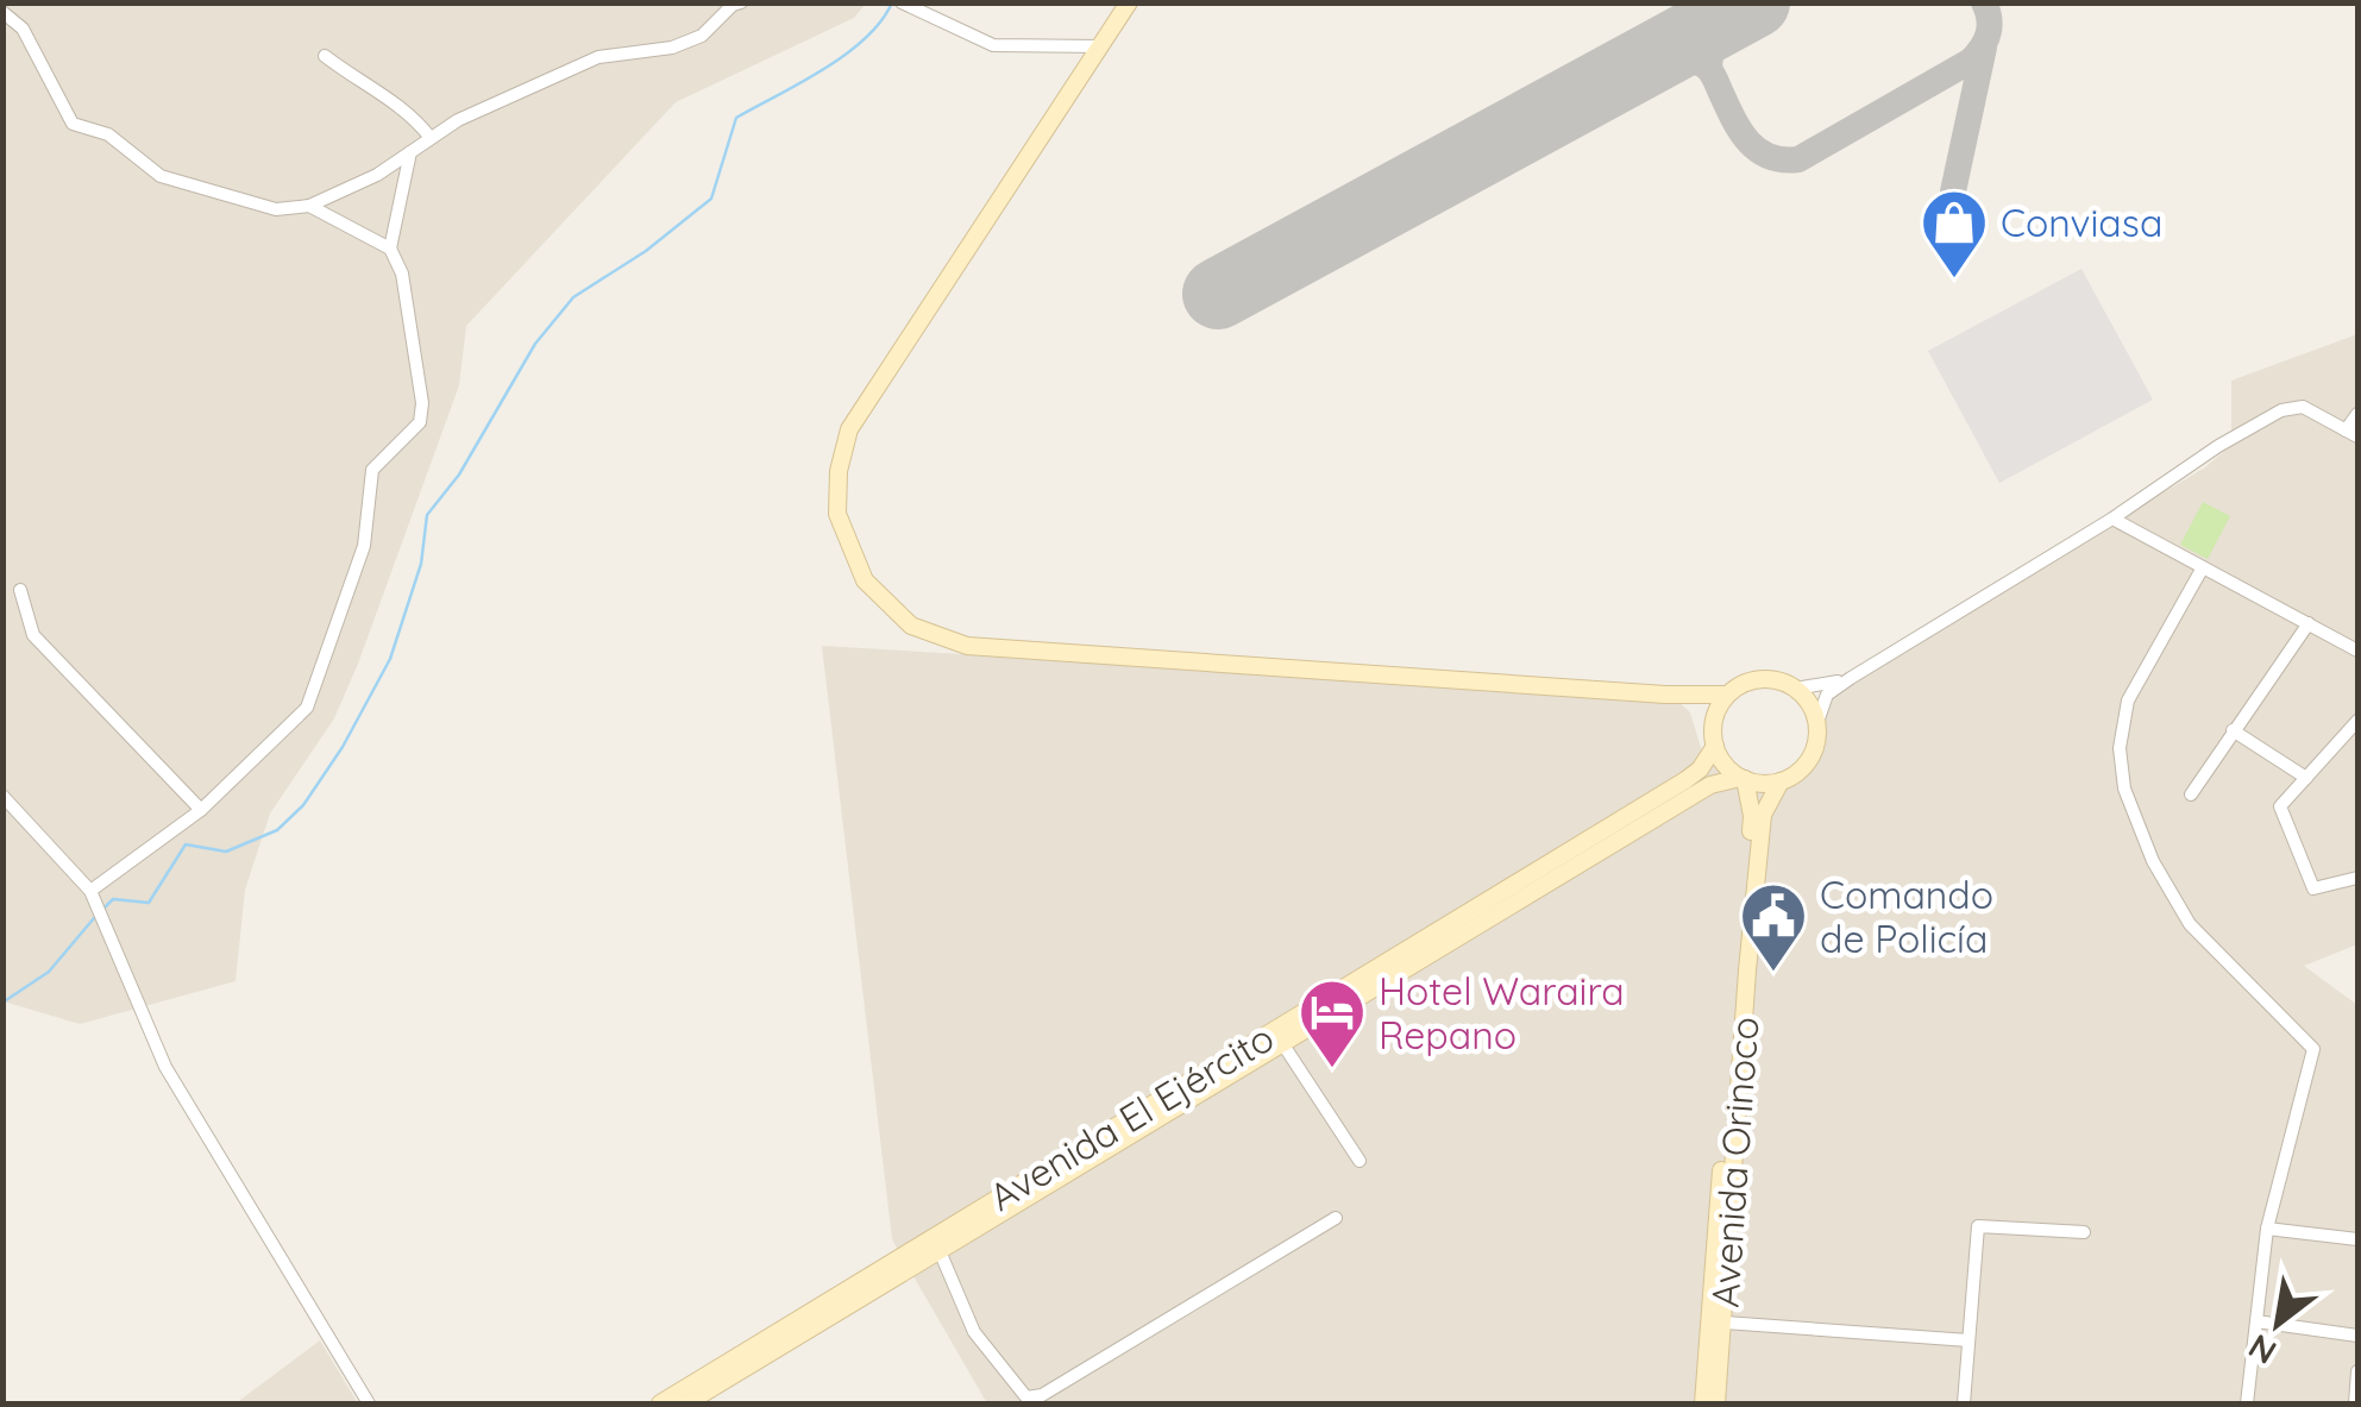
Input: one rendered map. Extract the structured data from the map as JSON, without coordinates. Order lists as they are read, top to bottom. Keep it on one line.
{"streets":{"street":["Avenida El Ejército","Avenida Orinoco"]},"crossings":[["Avenida El Ejército","Avenida Orinoco"]],"places":{"shop":["Conviasa"],"public building":["Comando de Policía"],"hotel":["Hotel Waraira Repano"]},"north":"bottom left"}
